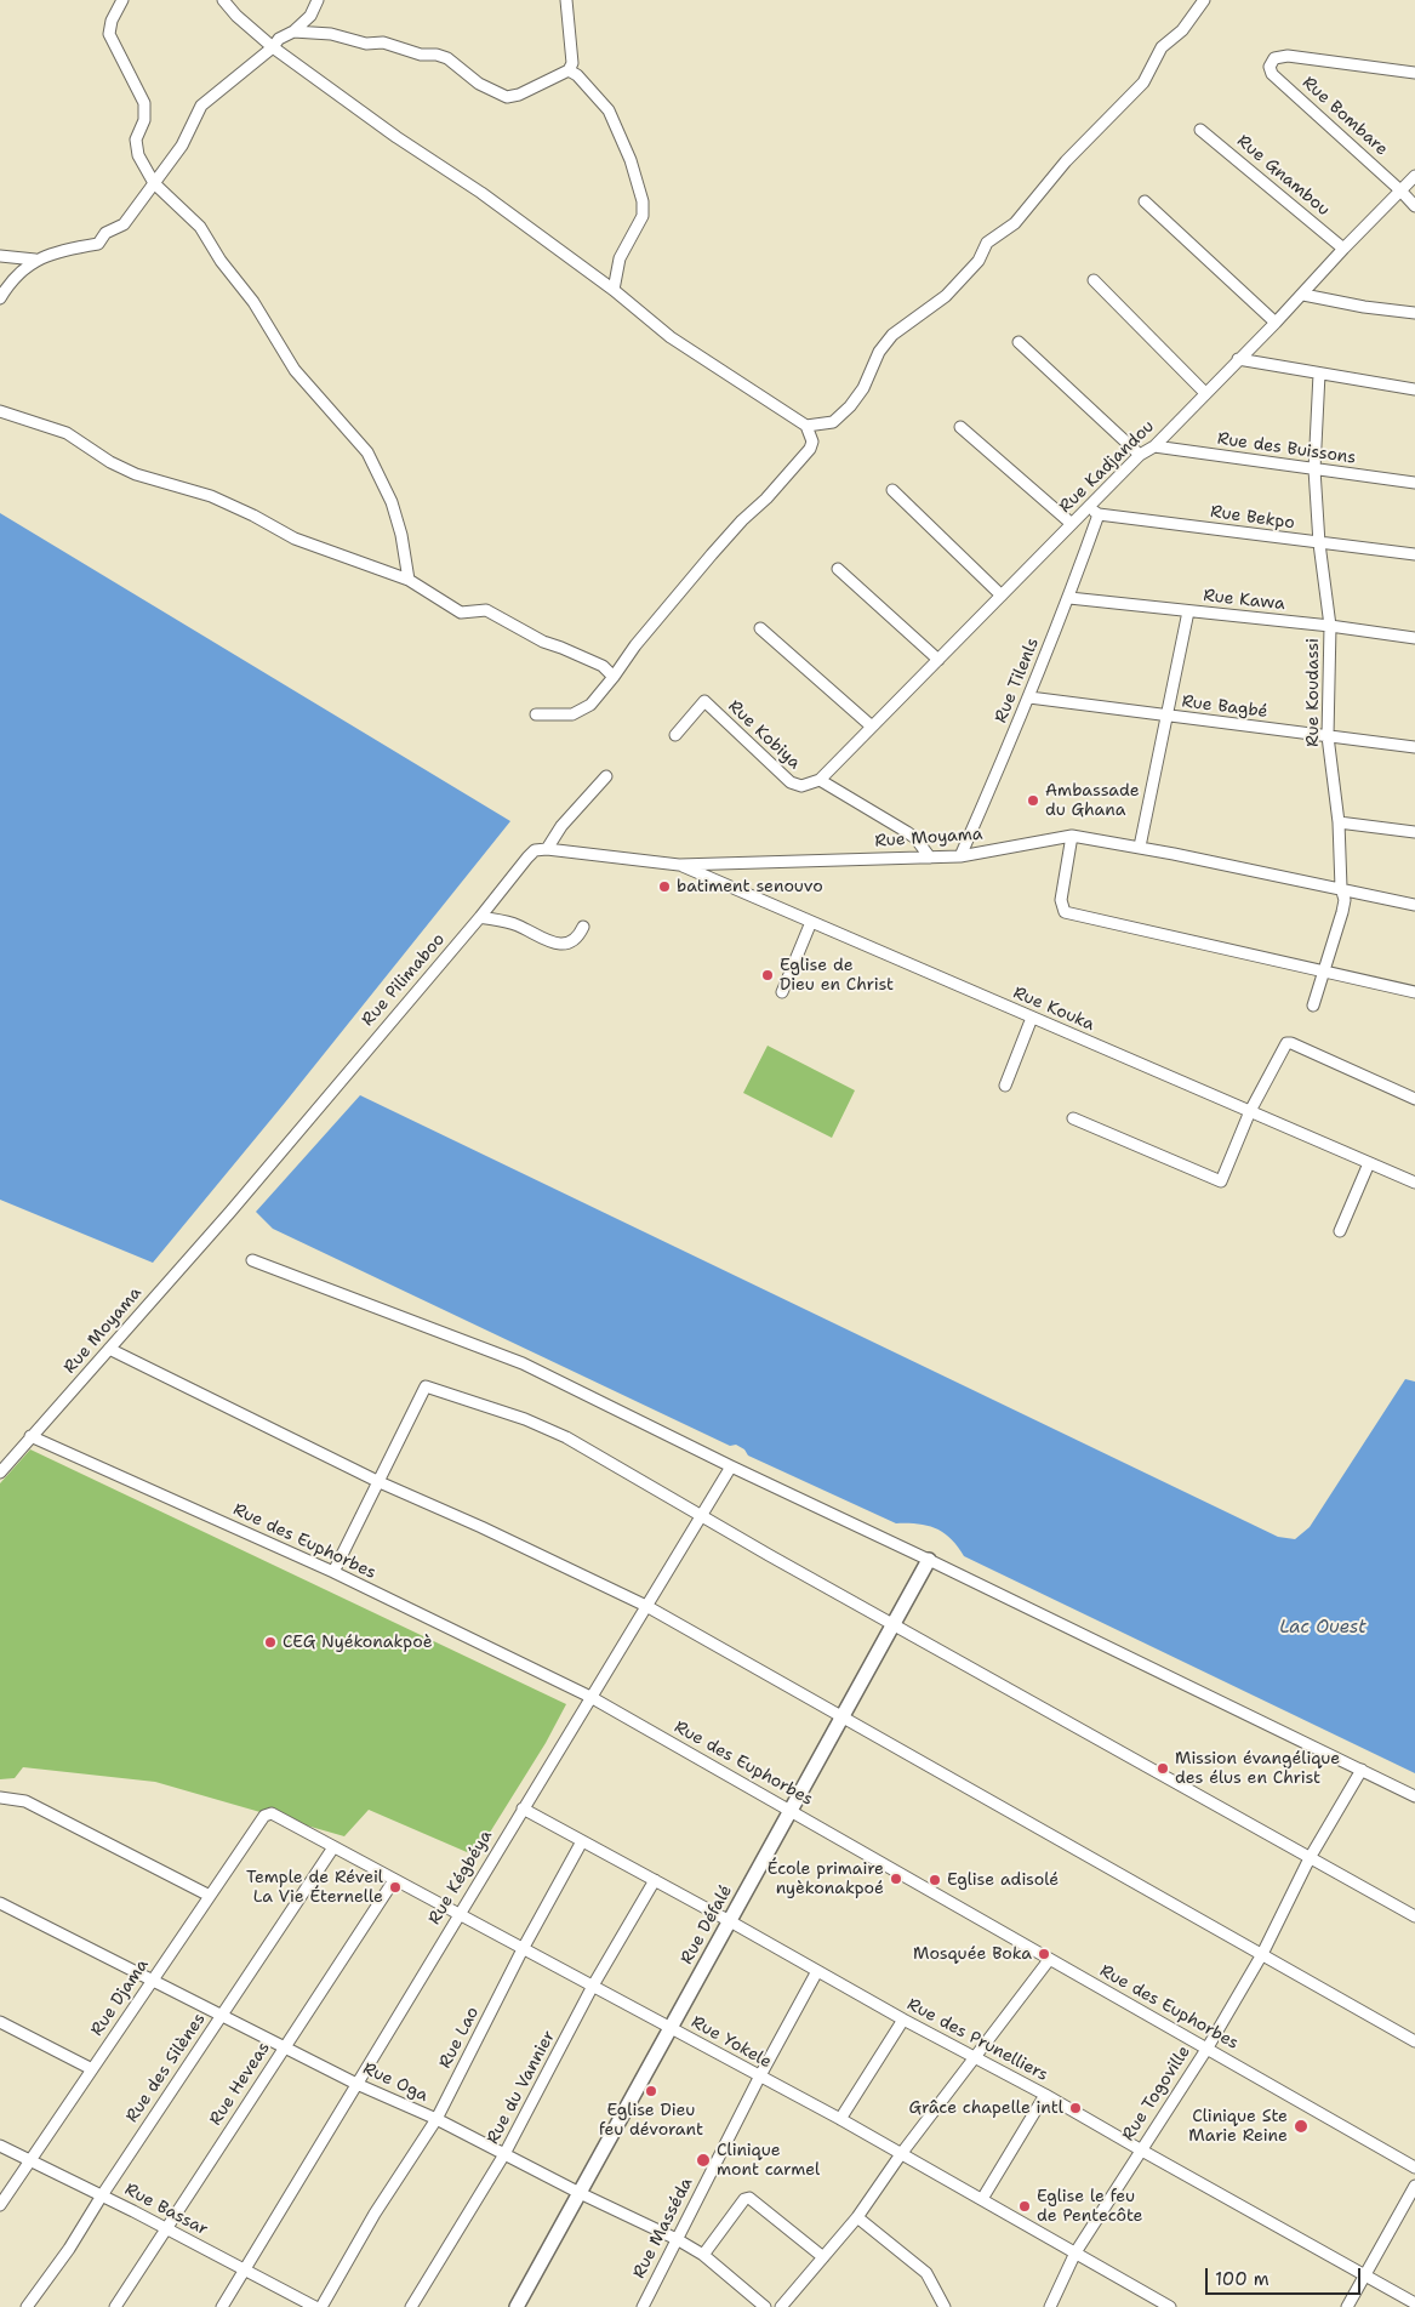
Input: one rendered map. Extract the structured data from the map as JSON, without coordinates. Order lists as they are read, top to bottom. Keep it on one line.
{"streets":{"street":["Rue Bombare","Rue Gnambou","Rue des Buissons","Rue Kadjandou","Rue Bekpo","Rue Kawa","Rue Tilenls","Rue Koudassi","Rue Bagbé","Rue Kobiya","Rue Moyama","Rue Pilimaboo","Rue Kouka","Rue des Euphorbes","Rue Kégbéya","Rue Défalé","Rue Djama","Rue Lao","Rue des Prunelliers","Rue Yokele","Rue des Silènes","Rue Oga","Rue Heveas","Rue du Vannier","Rue Togoville","Rue Bassar","Rue Masséda"]},"crossings":[["Rue Bombare","Rue Kadjandou"],["Rue Gnambou","Rue Kadjandou"],["Rue des Buissons","Rue Kadjandou"],["Rue des Buissons","Rue Koudassi"],["Rue Kadjandou","Rue Bekpo"],["Rue Kadjandou","Rue Kobiya"],["Rue Bekpo","Rue Tilenls"],["Rue Bekpo","Rue Koudassi"],["Rue Kawa","Rue Tilenls"],["Rue Kawa","Rue Koudassi"],["Rue Tilenls","Rue Bagbé"],["Rue Tilenls","Rue Moyama"],["Rue Koudassi","Rue Bagbé"],["Rue Koudassi","Rue Moyama"],["Rue Moyama","Rue Pilimaboo"],["Rue Moyama","Rue Kouka"],["Rue Moyama","Rue des Euphorbes"],["Rue des Euphorbes","Rue Kégbéya"],["Rue des Euphorbes","Rue Défalé"],["Rue des Euphorbes","Rue Togoville"],["Rue Kégbéya","Rue des Prunelliers"],["Rue Kégbéya","Rue Yokele"],["Rue Kégbéya","Rue Oga"],["Rue Kégbéya","Rue Bassar"],["Rue Défalé","Rue des Prunelliers"],["Rue Défalé","Rue Yokele"],["Rue Défalé","Rue Oga"],["Rue Djama","Rue Yokele"],["Rue Djama","Rue Oga"],["Rue Djama","Rue Bassar"],["Rue Lao","Rue des Prunelliers"],["Rue Lao","Rue Yokele"],["Rue Lao","Rue Oga"],["Rue des Prunelliers","Rue du Vannier"],["Rue des Prunelliers","Rue Togoville"],["Rue des Prunelliers","Rue Masséda"],["Rue Yokele","Rue des Silènes"],["Rue Yokele","Rue Heveas"],["Rue Yokele","Rue du Vannier"],["Rue Yokele","Rue Togoville"],["Rue Yokele","Rue Masséda"],["Rue des Silènes","Rue Oga"],["Rue des Silènes","Rue Bassar"],["Rue Oga","Rue Heveas"],["Rue Oga","Rue du Vannier"],["Rue Oga","Rue Masséda"],["Rue Heveas","Rue Bassar"]],"water":["Lac Ouest"],"places":["Ambassade du Ghana","batiment senouvo","Eglise de Dieu en Christ","CEG Nyékonakpoè","Mission évangélique des élus en Christ","École primaire nyèkonakpoé","Eglise adisolé","Temple de Réveil La Vie Éternelle","Mosquée Boka","Eglise Dieu feu dévorant","Grâce chapelle intl","Clinique Ste Marie Reine","Clinique mont carmel","Eglise le feu de Pentecôte"],"scale_bar":"100 m"}
